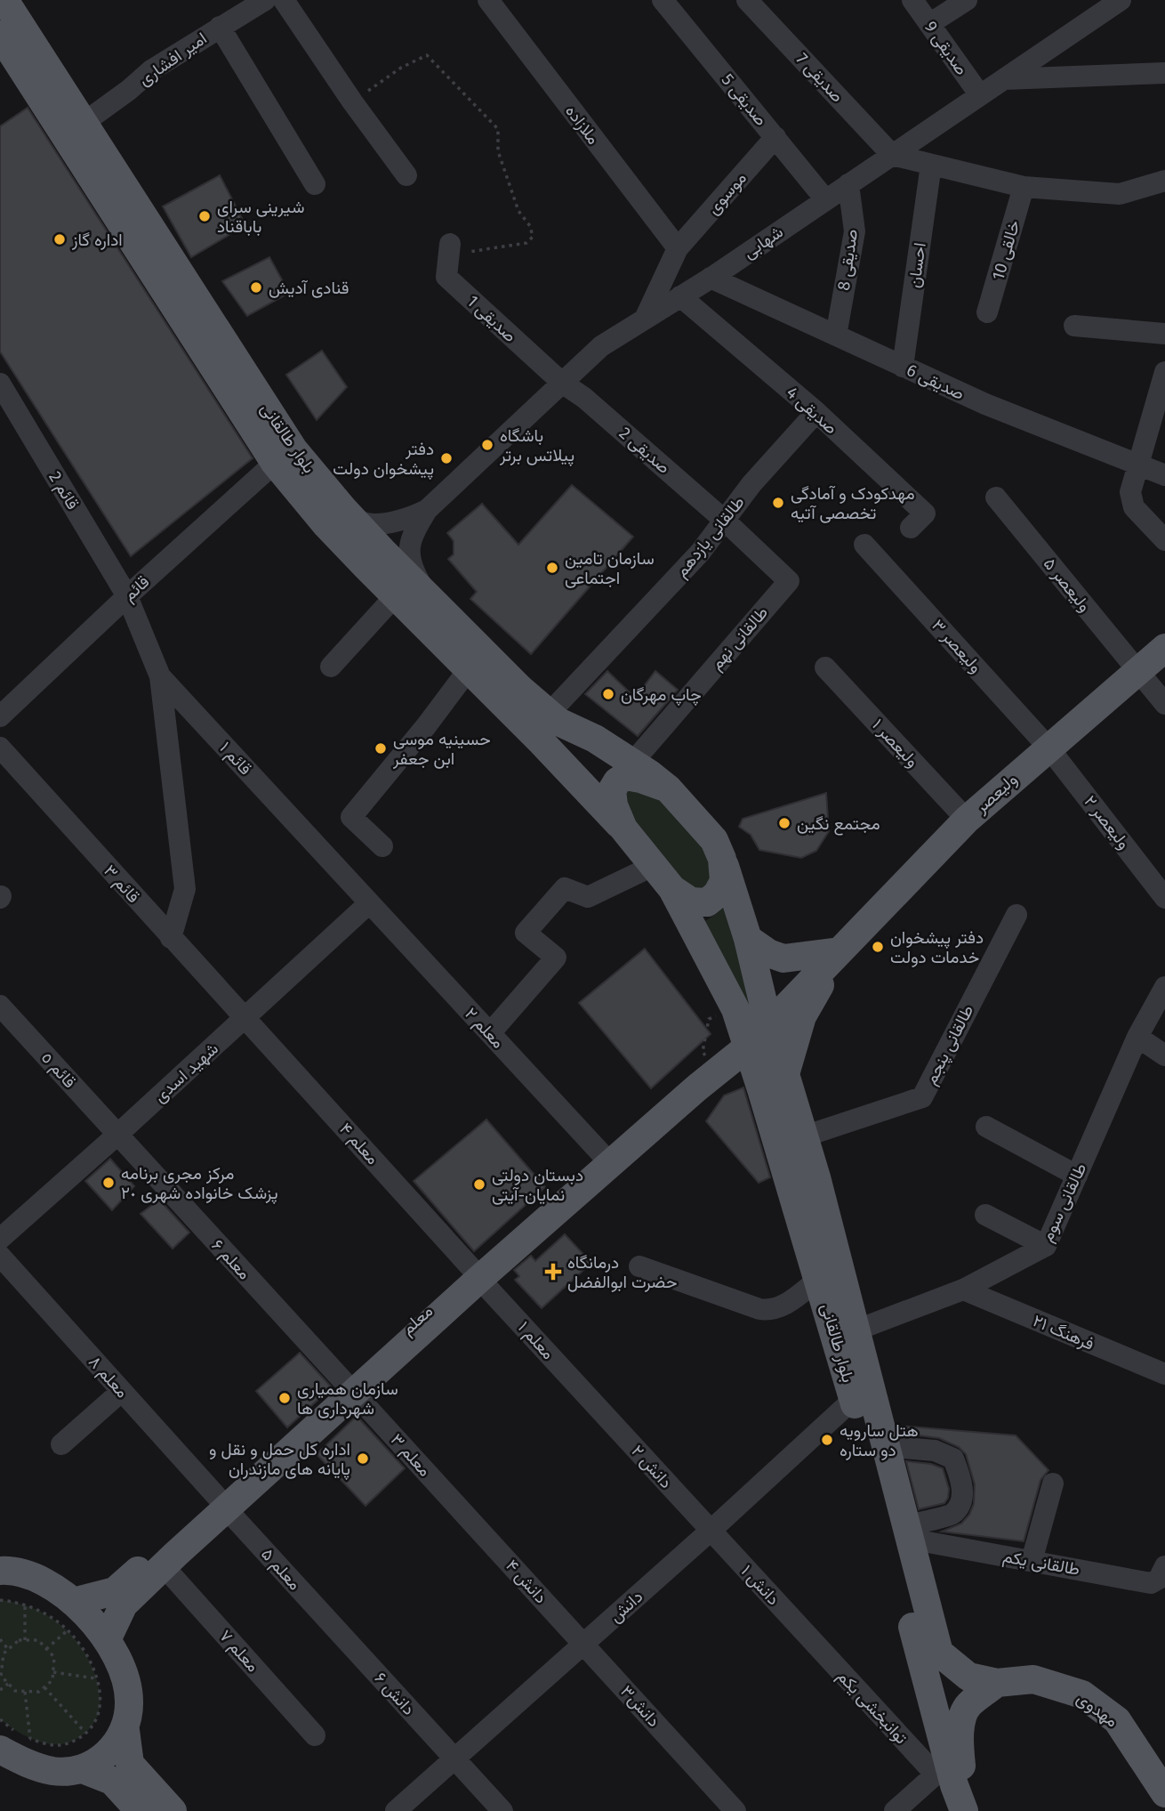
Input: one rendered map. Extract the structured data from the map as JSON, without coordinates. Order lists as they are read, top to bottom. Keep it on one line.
{"streets":{"main road":["بلوار طالقانی","ولیعصر","معلم","مهدوی"],"street":["صدیقی 9","امیر افشاری","صدیقی 7","صدیقی 5","ملازاده","موسوی","شهابی","خالقی 10","صدیقی 8","احسان","صدیقی 1","صدیقی 6","صدیقی 4","صدیقی 2","قائم 2","طالقانی یازدهم","ولیعصر ۵","قائم","طالقانی نهم","ولیعصر ٣","ولیعصر ١","قائم ١","ولیعصر ٢","قائم ٣","معلم ٢","طالقانی پنجم","قائم ٥","شهید اسدی","معلم ۴","طالقانی سوم","معلم ۶","فرهنگ ۲۱","معلم ١","معلم ۸","معلم ۳","دانش ٢","طالقانی یکم","معلم ۵","دانش ۴","دانش ١","دانش","معلم ٧","دانش ۶","دانش٣","توانبخشی یکم"]},"crossings":[["صدیقی 9","شهابی"],["امیر افشاری","بلوار طالقانی"],["صدیقی 7","شهابی"],["صدیقی 5","موسوی"],["صدیقی 5","شهابی"],["ملازاده","موسوی"],["موسوی","شهابی"],["شهابی","صدیقی 8"],["شهابی","صدیقی 1"],["شهابی","صدیقی 6"],["شهابی","صدیقی 4"],["شهابی","صدیقی 2"],["صدیقی 8","صدیقی 6"],["احسان","صدیقی 6"],["صدیقی 1","صدیقی 2"],["صدیقی 4","طالقانی یازدهم"],["بلوار طالقانی","طالقانی یازدهم"],["بلوار طالقانی","قائم"],["بلوار طالقانی","طالقانی نهم"],["بلوار طالقانی","ولیعصر"],["بلوار طالقانی","طالقانی پنجم"],["بلوار طالقانی","طالقانی سوم"],["بلوار طالقانی","معلم"],["بلوار طالقانی","طالقانی یکم"],["بلوار طالقانی","دانش"],["بلوار طالقانی","توانبخشی یکم"],["بلوار طالقانی","مهدوی"],["صدیقی 2","طالقانی یازدهم"],["صدیقی 2","طالقانی نهم"],["قائم 2","قائم"],["قائم 2","قائم ١"],["طالقانی یازدهم","طالقانی نهم"],["ولیعصر ۵","ولیعصر"],["قائم","قائم ١"],["ولیعصر ٣","ولیعصر"],["ولیعصر ٣","ولیعصر ٢"],["ولیعصر ١","ولیعصر"],["قائم ١","معلم ٢"],["قائم ١","شهید اسدی"],["ولیعصر","ولیعصر ٢"],["ولیعصر","معلم"],["قائم ٣","شهید اسدی"],["قائم ٣","معلم ۴"],["معلم ٢","شهید اسدی"],["معلم ٢","معلم"],["قائم ٥","شهید اسدی"],["قائم ٥","معلم ۶"],["شهید اسدی","معلم ۴"],["شهید اسدی","معلم ۶"],["معلم ۴","معلم"],["معلم ۴","معلم ١"],["طالقانی سوم","فرهنگ ۲۱"],["معلم ۶","معلم"],["معلم ۶","معلم ۳"],["معلم","معلم ١"],["معلم","معلم ۸"],["معلم","معلم ۳"],["معلم","معلم ۵"],["معلم","معلم ٧"],["معلم ١","دانش ٢"],["معلم ۸","معلم ۵"],["معلم ۳","دانش ۴"],["دانش ٢","دانش ١"],["دانش ٢","دانش"],["معلم ۵","دانش ۶"],["دانش ۴","دانش"],["دانش ۴","دانش٣"],["دانش ١","دانش"],["دانش ١","توانبخشی یکم"],["دانش","دانش ۶"],["دانش","دانش٣"]],"places":{"other":["شیرینی سرای باباقناد","اداره گاز","قنادی آدیش","باشگاه پیلاتس برتر","دفتر پیشخوان دولت","مهدکودک و آمادگی تخصصی آتیه","سازمان تامین اجتماعی","چاپ مهرگان","حسینیه موسی ابن جعفر","مجتمع نگین","دفتر پیشخوان خدمات دولت","مرکز مجری برنامه پزشک خانواده شهری ٢٠","دبستان دولتی نمایان-آیتی","سازمان همیاری شهرداری ها","هتل سارویه دو ستاره","اداره کل حمل و نقل و پایانه های مازندران"],"health":["درمانگاه حضرت ابوالفضل"]}}
